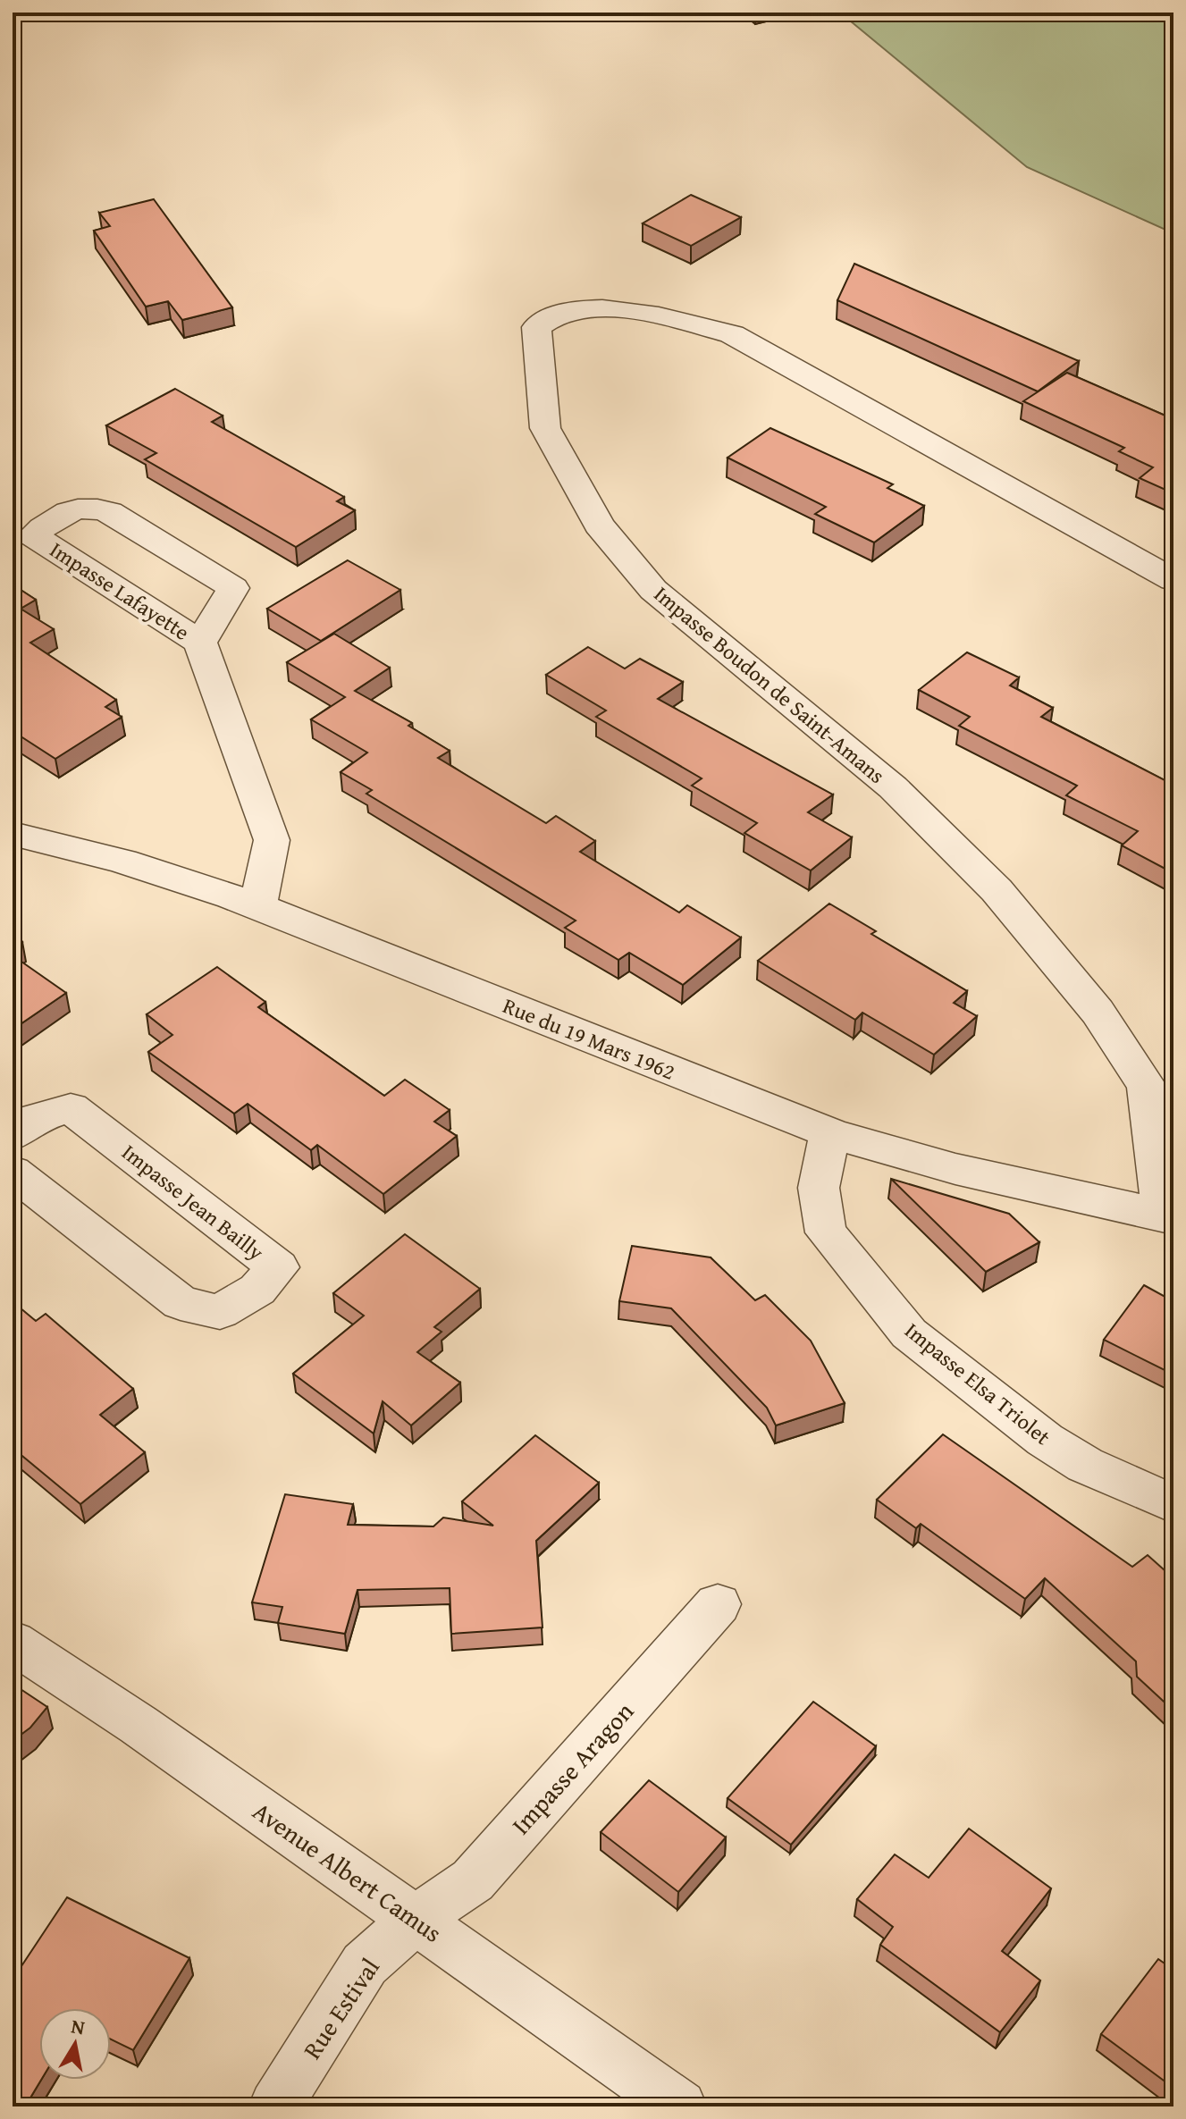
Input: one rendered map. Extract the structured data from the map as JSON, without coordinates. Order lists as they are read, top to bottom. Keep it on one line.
{"streets":{"street":["Impasse Lafayette","Impasse Boudon de Saint-Amans","Rue du 19 Mars 1962","Impasse Jean Bailly","Impasse Elsa Triolet","Impasse Aragon","Avenue Albert Camus","Rue Estival"]},"crossings":[["Impasse Lafayette","Rue du 19 Mars 1962"],["Impasse Boudon de Saint-Amans","Rue du 19 Mars 1962"],["Rue du 19 Mars 1962","Impasse Elsa Triolet"],["Impasse Aragon","Avenue Albert Camus"],["Impasse Aragon","Rue Estival"],["Avenue Albert Camus","Rue Estival"]],"north":"top"}
